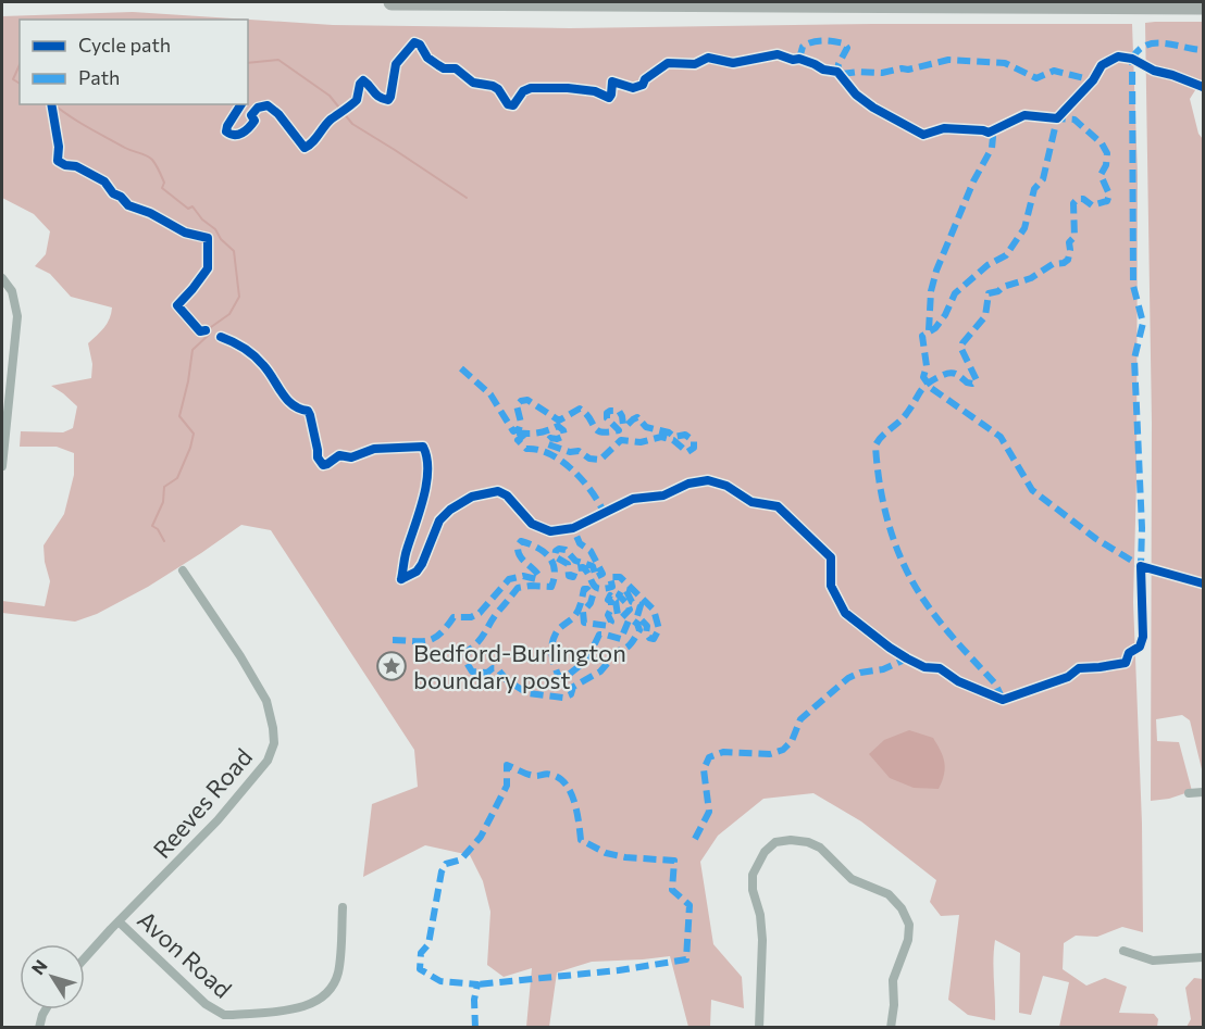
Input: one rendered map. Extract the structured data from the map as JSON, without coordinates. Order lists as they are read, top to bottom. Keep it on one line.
{"streets":{"street":["Reeves Road","Avon Road"]},"crossings":[["Reeves Road","Avon Road"]],"places":{"place":["Bedford-Burlington boundary post"]},"legend":["Cycle path","Path"],"north":"top left"}
